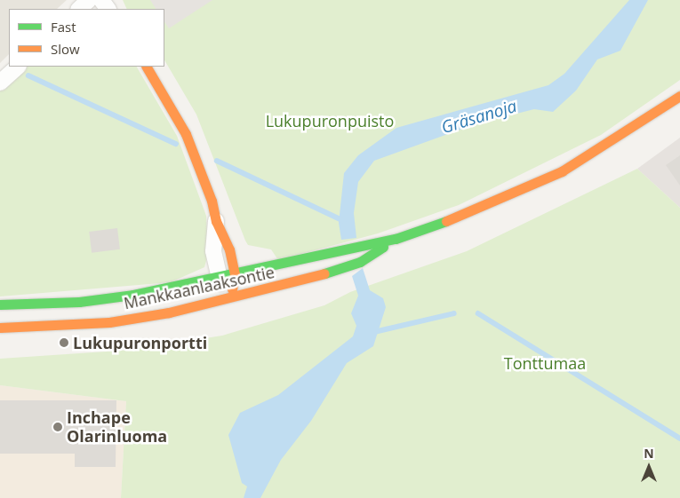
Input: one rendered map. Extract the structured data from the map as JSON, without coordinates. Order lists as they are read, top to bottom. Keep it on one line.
{"streets":{"main road":["Mankkaanlaaksontie"]},"water":["Gräsanoja"],"parks":["Lukupuronpuisto","Tonttumaa"],"places":["Lukupuronportti","Inchape Olarinluoma"],"legend":["Fast","Slow"],"north":"top"}
